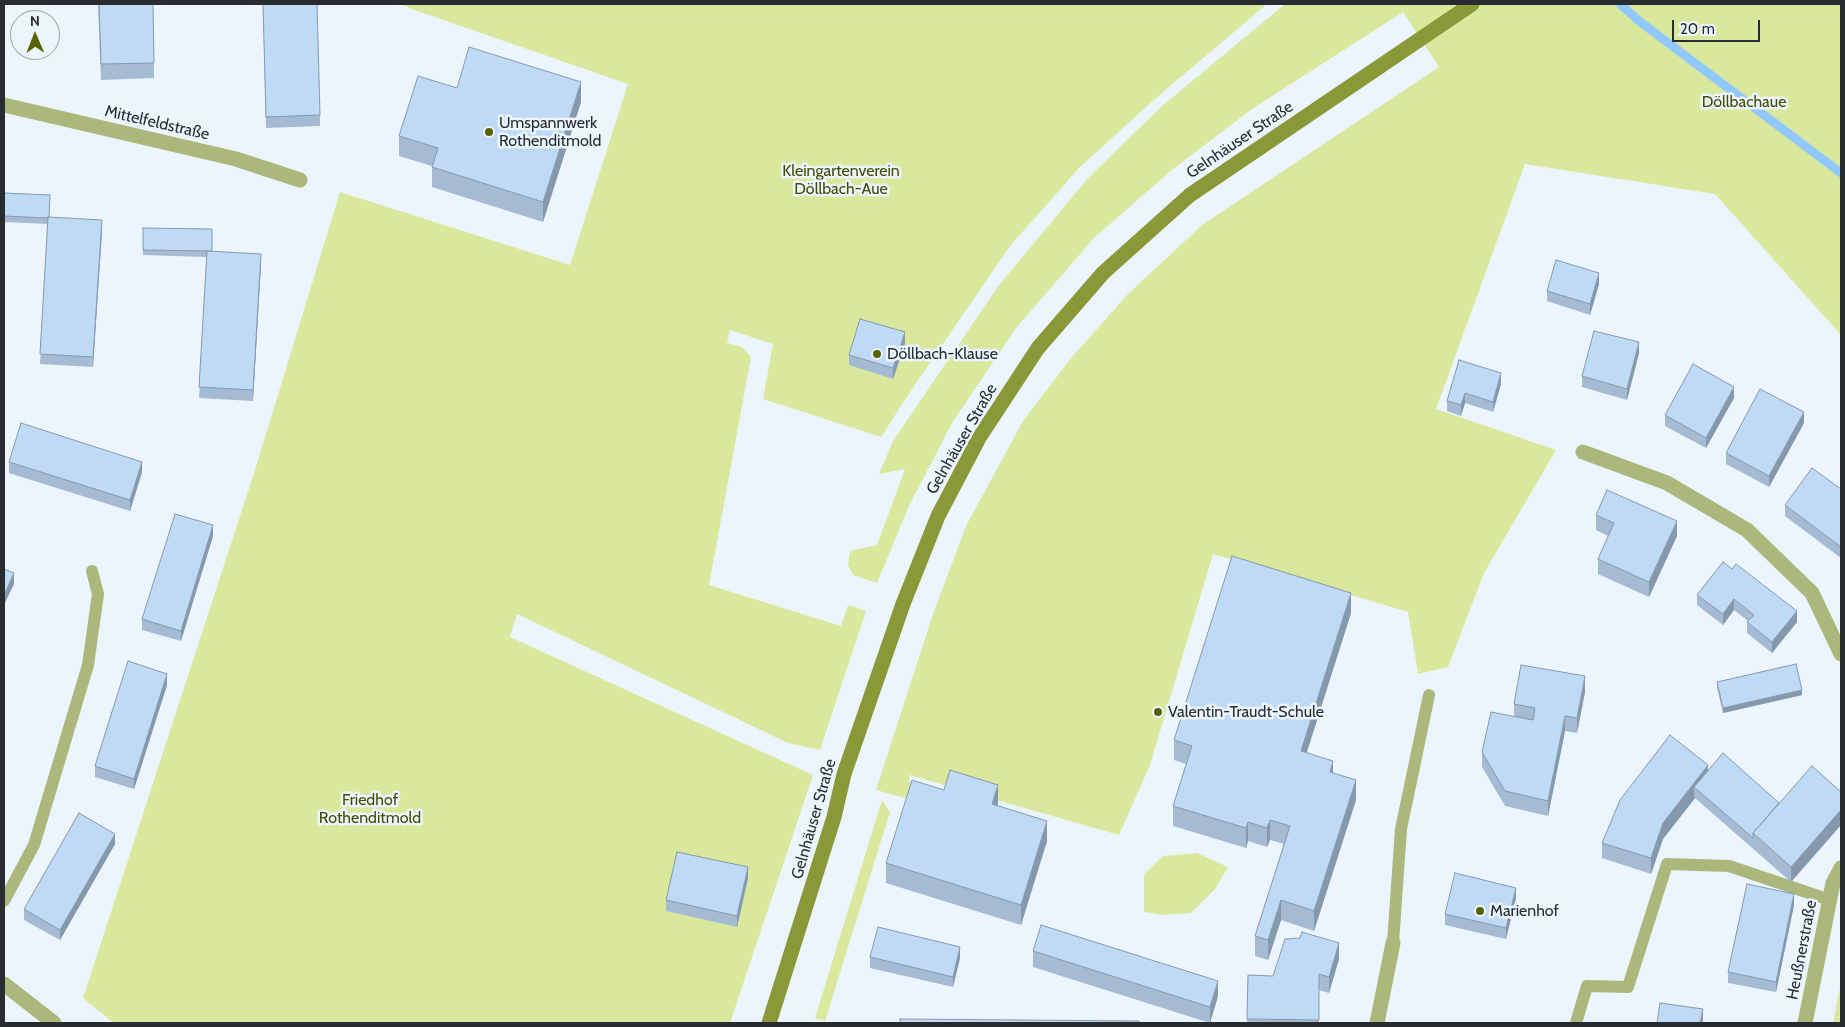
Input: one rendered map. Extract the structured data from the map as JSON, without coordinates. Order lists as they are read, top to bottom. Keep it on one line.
{"streets":{"main road":["Gelnhäuser Straße"],"street":["Mittelfeldstraße","Heußnerstraße"]},"parks":["Döllbachaue","Kleingartenverein Döllbach-Aue","Friedhof Rothenditmold"],"places":["Umspannwerk Rothenditmold","Döllbach-Klause","Valentin-Traudt-Schule","Marienhof"],"scale_bar":"20 m","north":"top"}
